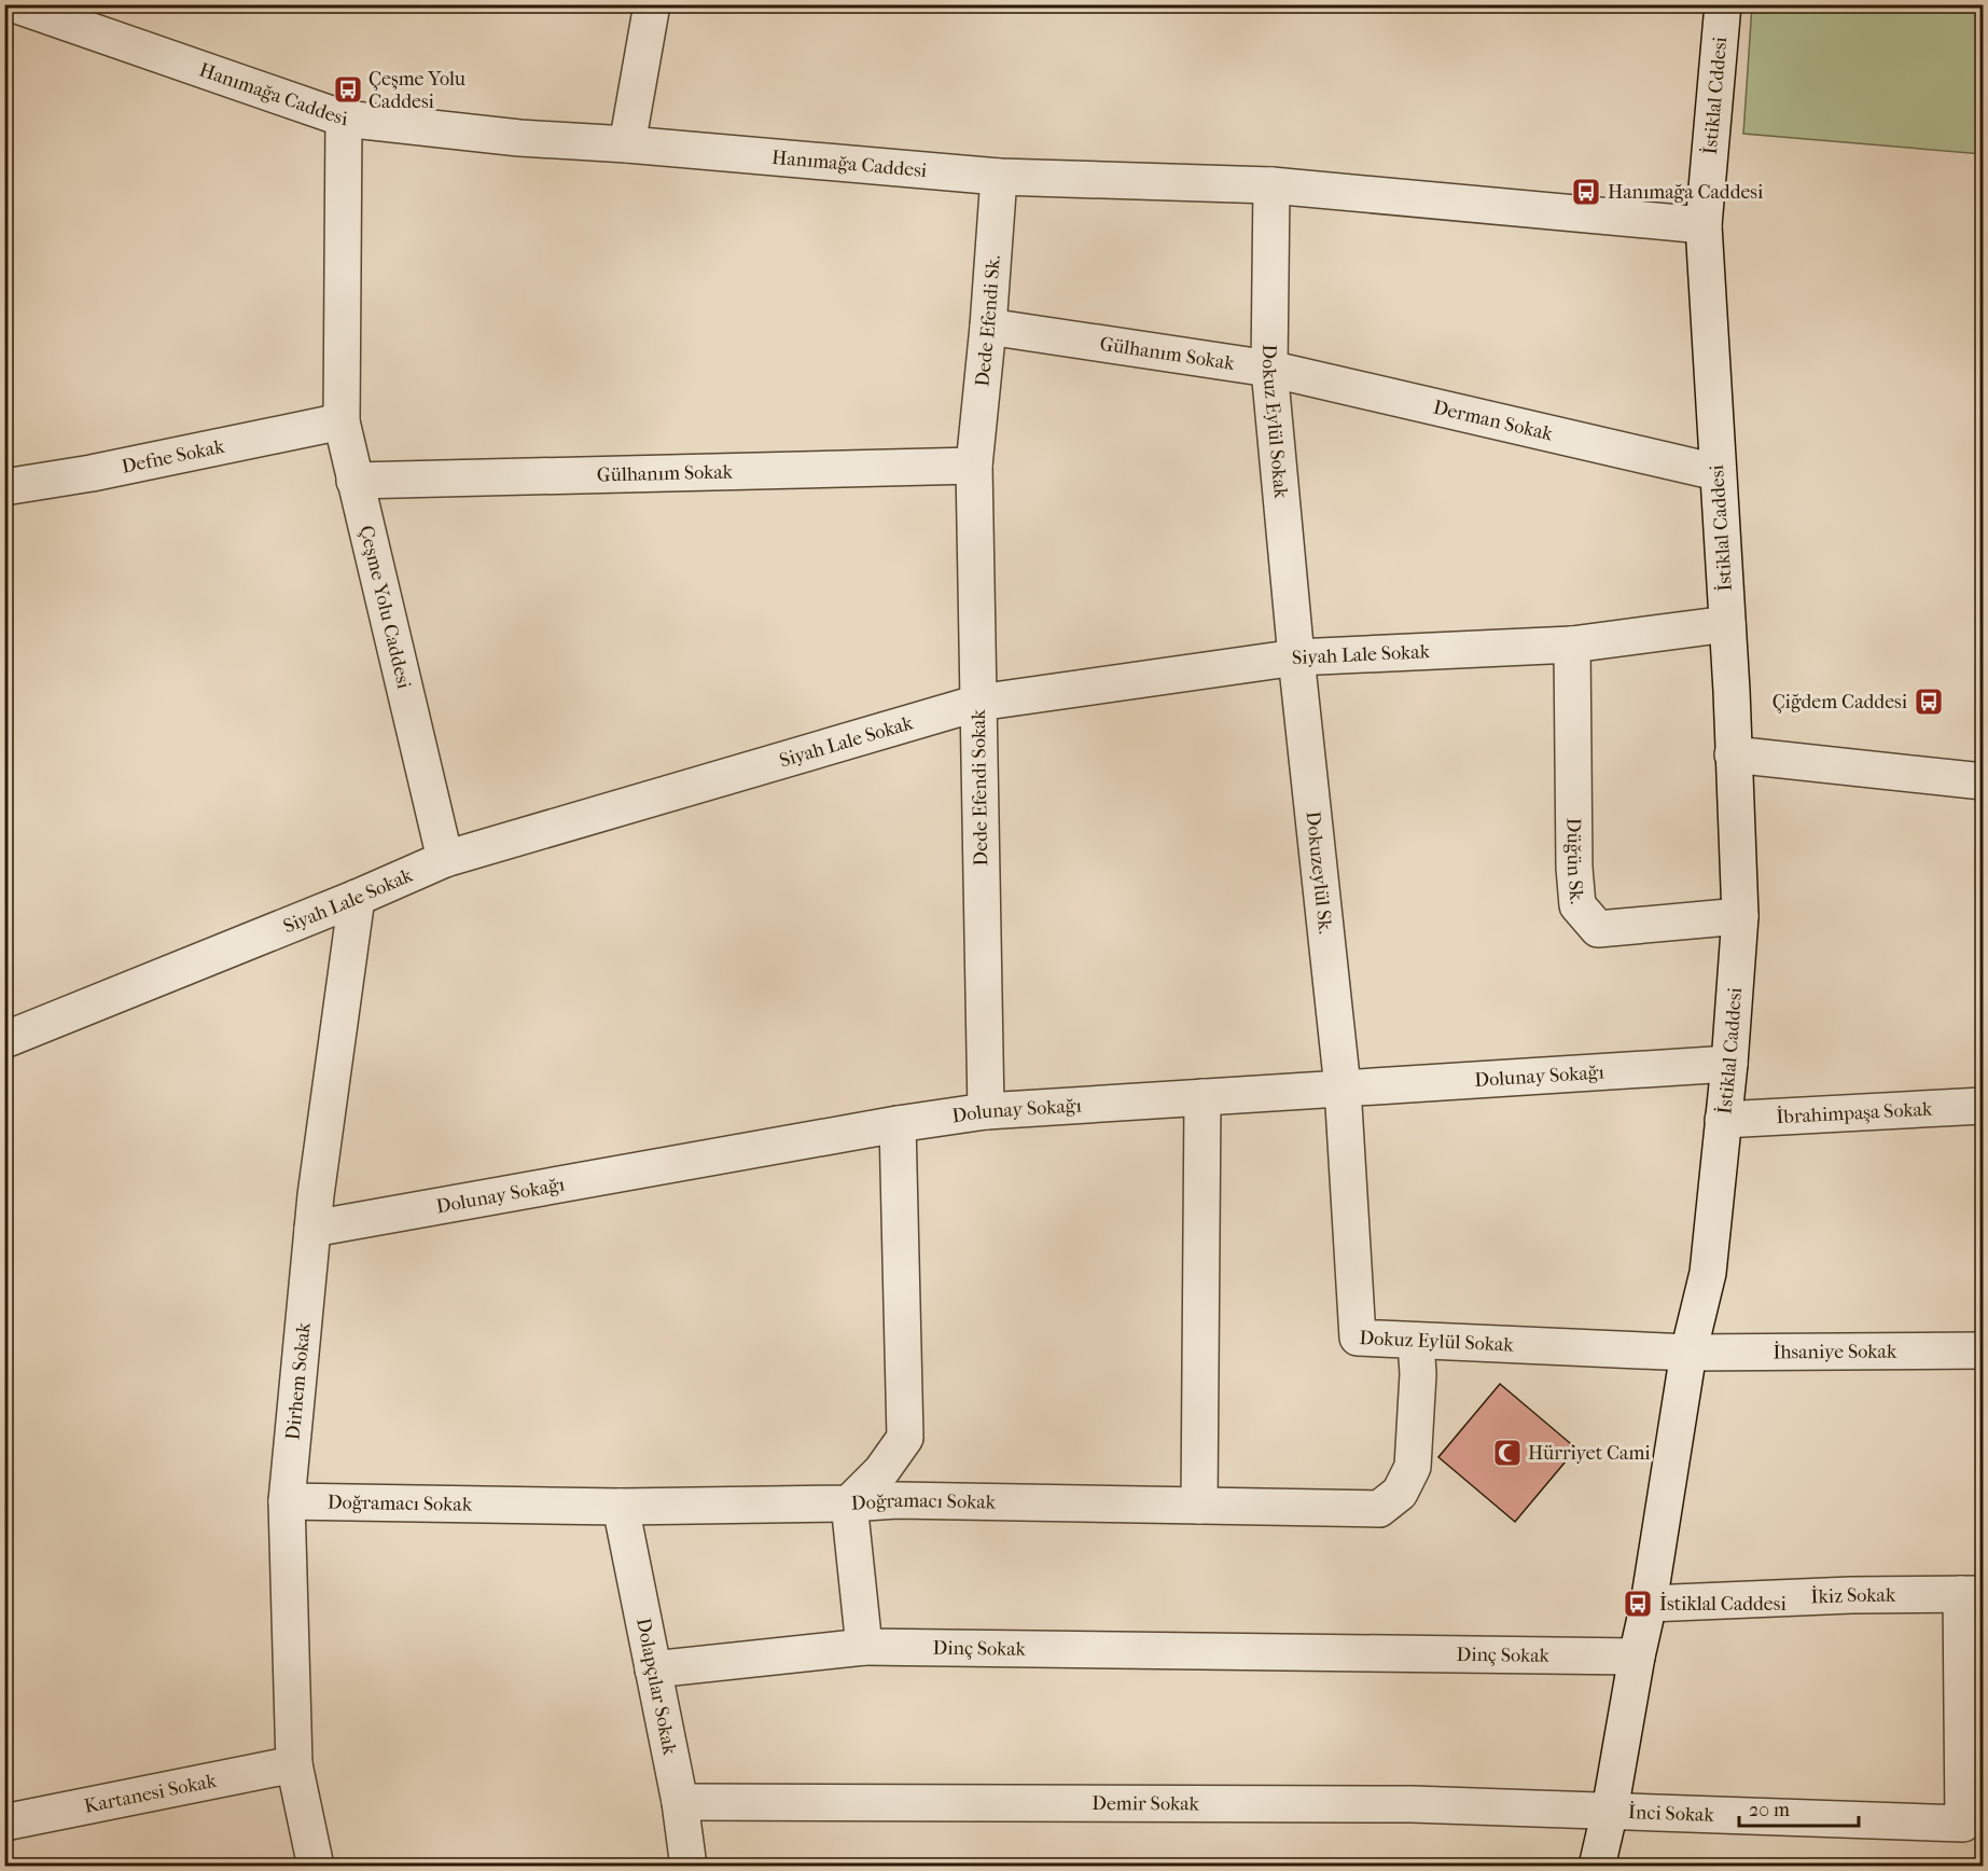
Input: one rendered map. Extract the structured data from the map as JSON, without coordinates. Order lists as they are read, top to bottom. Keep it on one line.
{"streets":{"street":["Hanımağa Caddesi","İstiklal Cddesi","Dede Efendi Sk.","Gülhanım Sokak","Derman Sokak","Dokuz Eylül Sokak","Defne Sokak","İstiklal Caddesi","Çeşme Yolu Caddesi","Siyah Lale Sokak","Dede Efendi Sokak","Düğün Sk.","Dokuzeylül Sk.","Dolunay Sokağı","İbrahimpaşa Sokak","İhsaniye Sokak","Dirhem Sokak","Doğramacı Sokak","İkiz Sokak","Dinç Sokak","Dolapçılar Sokak","Kartanesi Sokak","Demir Sokak","İnci Sokak"]},"crossings":[["Hanımağa Caddesi","İstiklal Cddesi"],["Hanımağa Caddesi","Dede Efendi Sk."],["Hanımağa Caddesi","Dokuz Eylül Sokak"],["Hanımağa Caddesi","İstiklal Caddesi"],["Hanımağa Caddesi","Çeşme Yolu Caddesi"],["İstiklal Cddesi","İstiklal Caddesi"],["Dede Efendi Sk.","Gülhanım Sokak"],["Dede Efendi Sk.","Dede Efendi Sokak"],["Gülhanım Sokak","Derman Sokak"],["Gülhanım Sokak","Dokuz Eylül Sokak"],["Gülhanım Sokak","Çeşme Yolu Caddesi"],["Gülhanım Sokak","Dede Efendi Sokak"],["Derman Sokak","Dokuz Eylül Sokak"],["Derman Sokak","İstiklal Caddesi"],["Dokuz Eylül Sokak","İstiklal Caddesi"],["Dokuz Eylül Sokak","Siyah Lale Sokak"],["Dokuz Eylül Sokak","Dokuzeylül Sk."],["Dokuz Eylül Sokak","Dolunay Sokağı"],["Dokuz Eylül Sokak","İhsaniye Sokak"],["Dokuz Eylül Sokak","Doğramacı Sokak"],["Defne Sokak","Çeşme Yolu Caddesi"],["İstiklal Caddesi","Siyah Lale Sokak"],["İstiklal Caddesi","Düğün Sk."],["İstiklal Caddesi","Dolunay Sokağı"],["İstiklal Caddesi","İbrahimpaşa Sokak"],["İstiklal Caddesi","İhsaniye Sokak"],["İstiklal Caddesi","İkiz Sokak"],["İstiklal Caddesi","Dinç Sokak"],["İstiklal Caddesi","Demir Sokak"],["İstiklal Caddesi","İnci Sokak"],["Çeşme Yolu Caddesi","Siyah Lale Sokak"],["Siyah Lale Sokak","Dede Efendi Sokak"],["Siyah Lale Sokak","Düğün Sk."],["Siyah Lale Sokak","Dokuzeylül Sk."],["Siyah Lale Sokak","Dirhem Sokak"],["Dede Efendi Sokak","Dolunay Sokağı"],["Dokuzeylül Sk.","Dolunay Sokağı"],["Dolunay Sokağı","Dirhem Sokak"],["Dirhem Sokak","Doğramacı Sokak"],["Dirhem Sokak","Kartanesi Sokak"],["Doğramacı Sokak","Dolapçılar Sokak"],["Dinç Sokak","Dolapçılar Sokak"],["Dolapçılar Sokak","Demir Sokak"],["Demir Sokak","İnci Sokak"]],"places":{"bus stop":["Çeşme Yolu Caddesi","Hanımağa Caddesi","Çiğdem Caddesi","İstiklal Caddesi"],"mosque":["Hürriyet Cami"]},"scale_bar":"20 m"}
